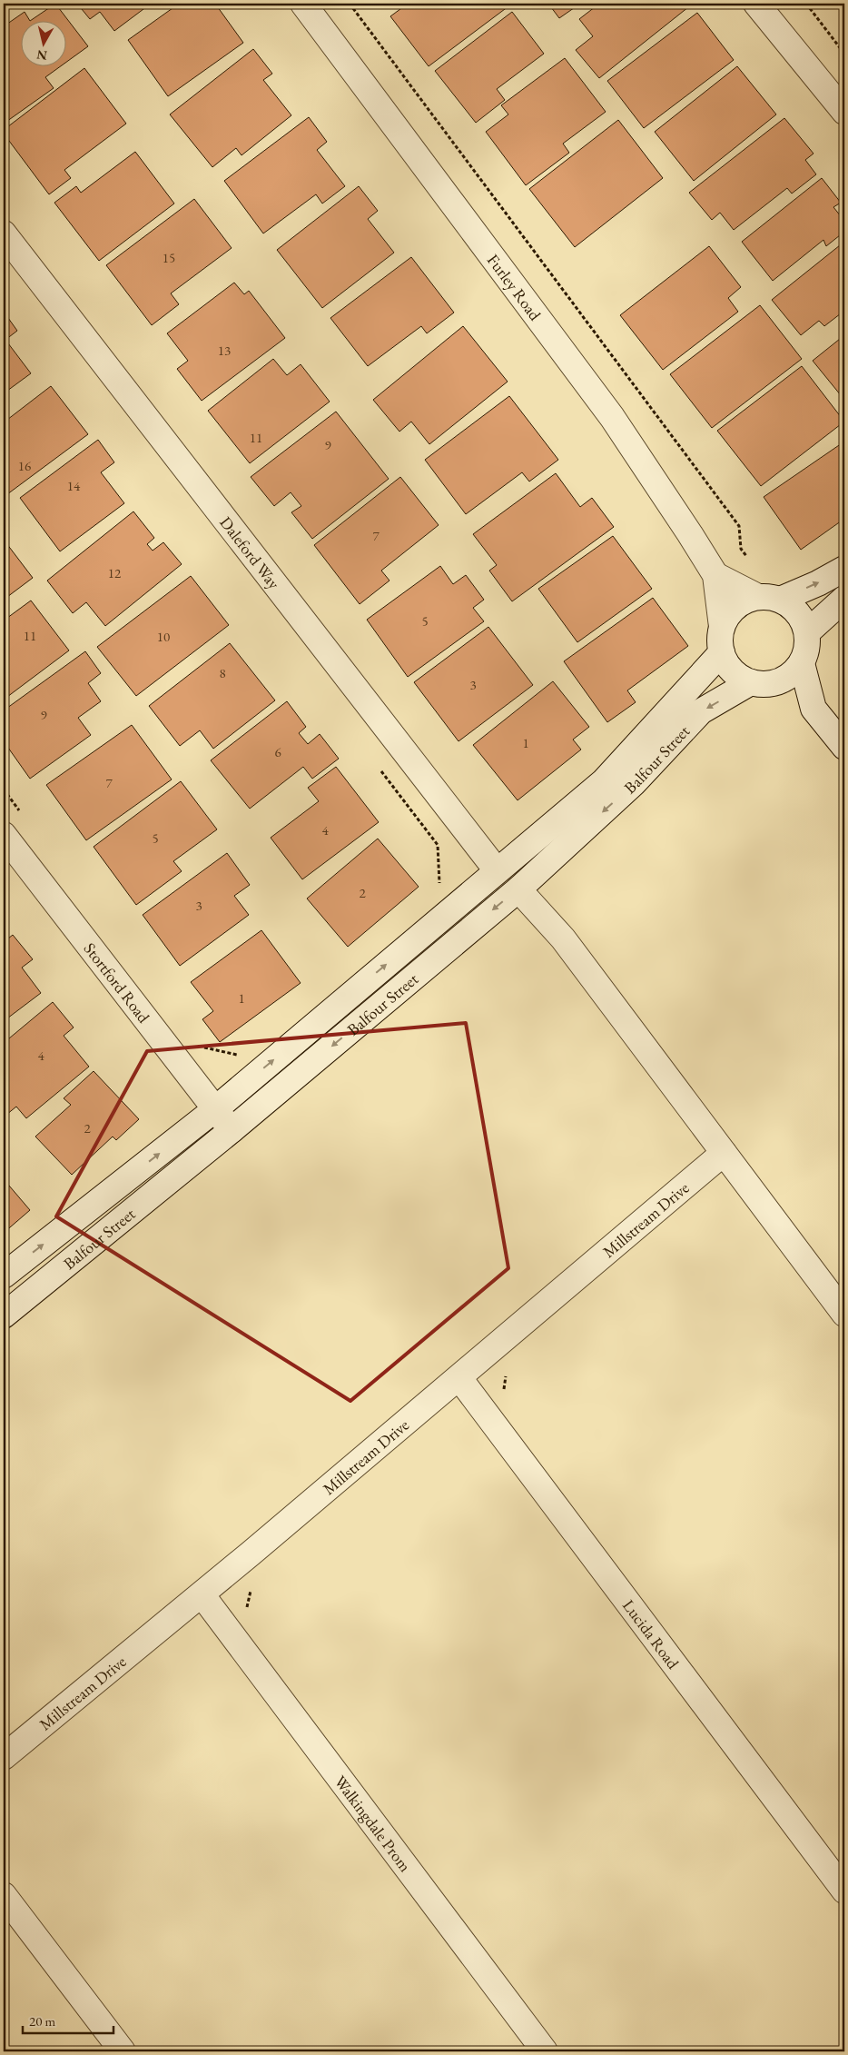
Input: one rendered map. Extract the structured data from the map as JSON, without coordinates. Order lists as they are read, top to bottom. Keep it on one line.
{"streets":{"street":["Furley Road","Daleford Way","Balfour Street","Stortford Road","Millstream Drive","Lucida Road","Walkingdale Prom"]},"crossings":[["Furley Road","Balfour Street"],["Daleford Way","Balfour Street"],["Balfour Street","Stortford Road"],["Millstream Drive","Lucida Road"],["Millstream Drive","Walkingdale Prom"]],"house_numbers":["15","13","11","9","16","14","7","12","5","11","10","8","3","9","1","6","7","4","5","2","3","1","4","2"],"scale_bar":"20 m","north":"bottom"}
